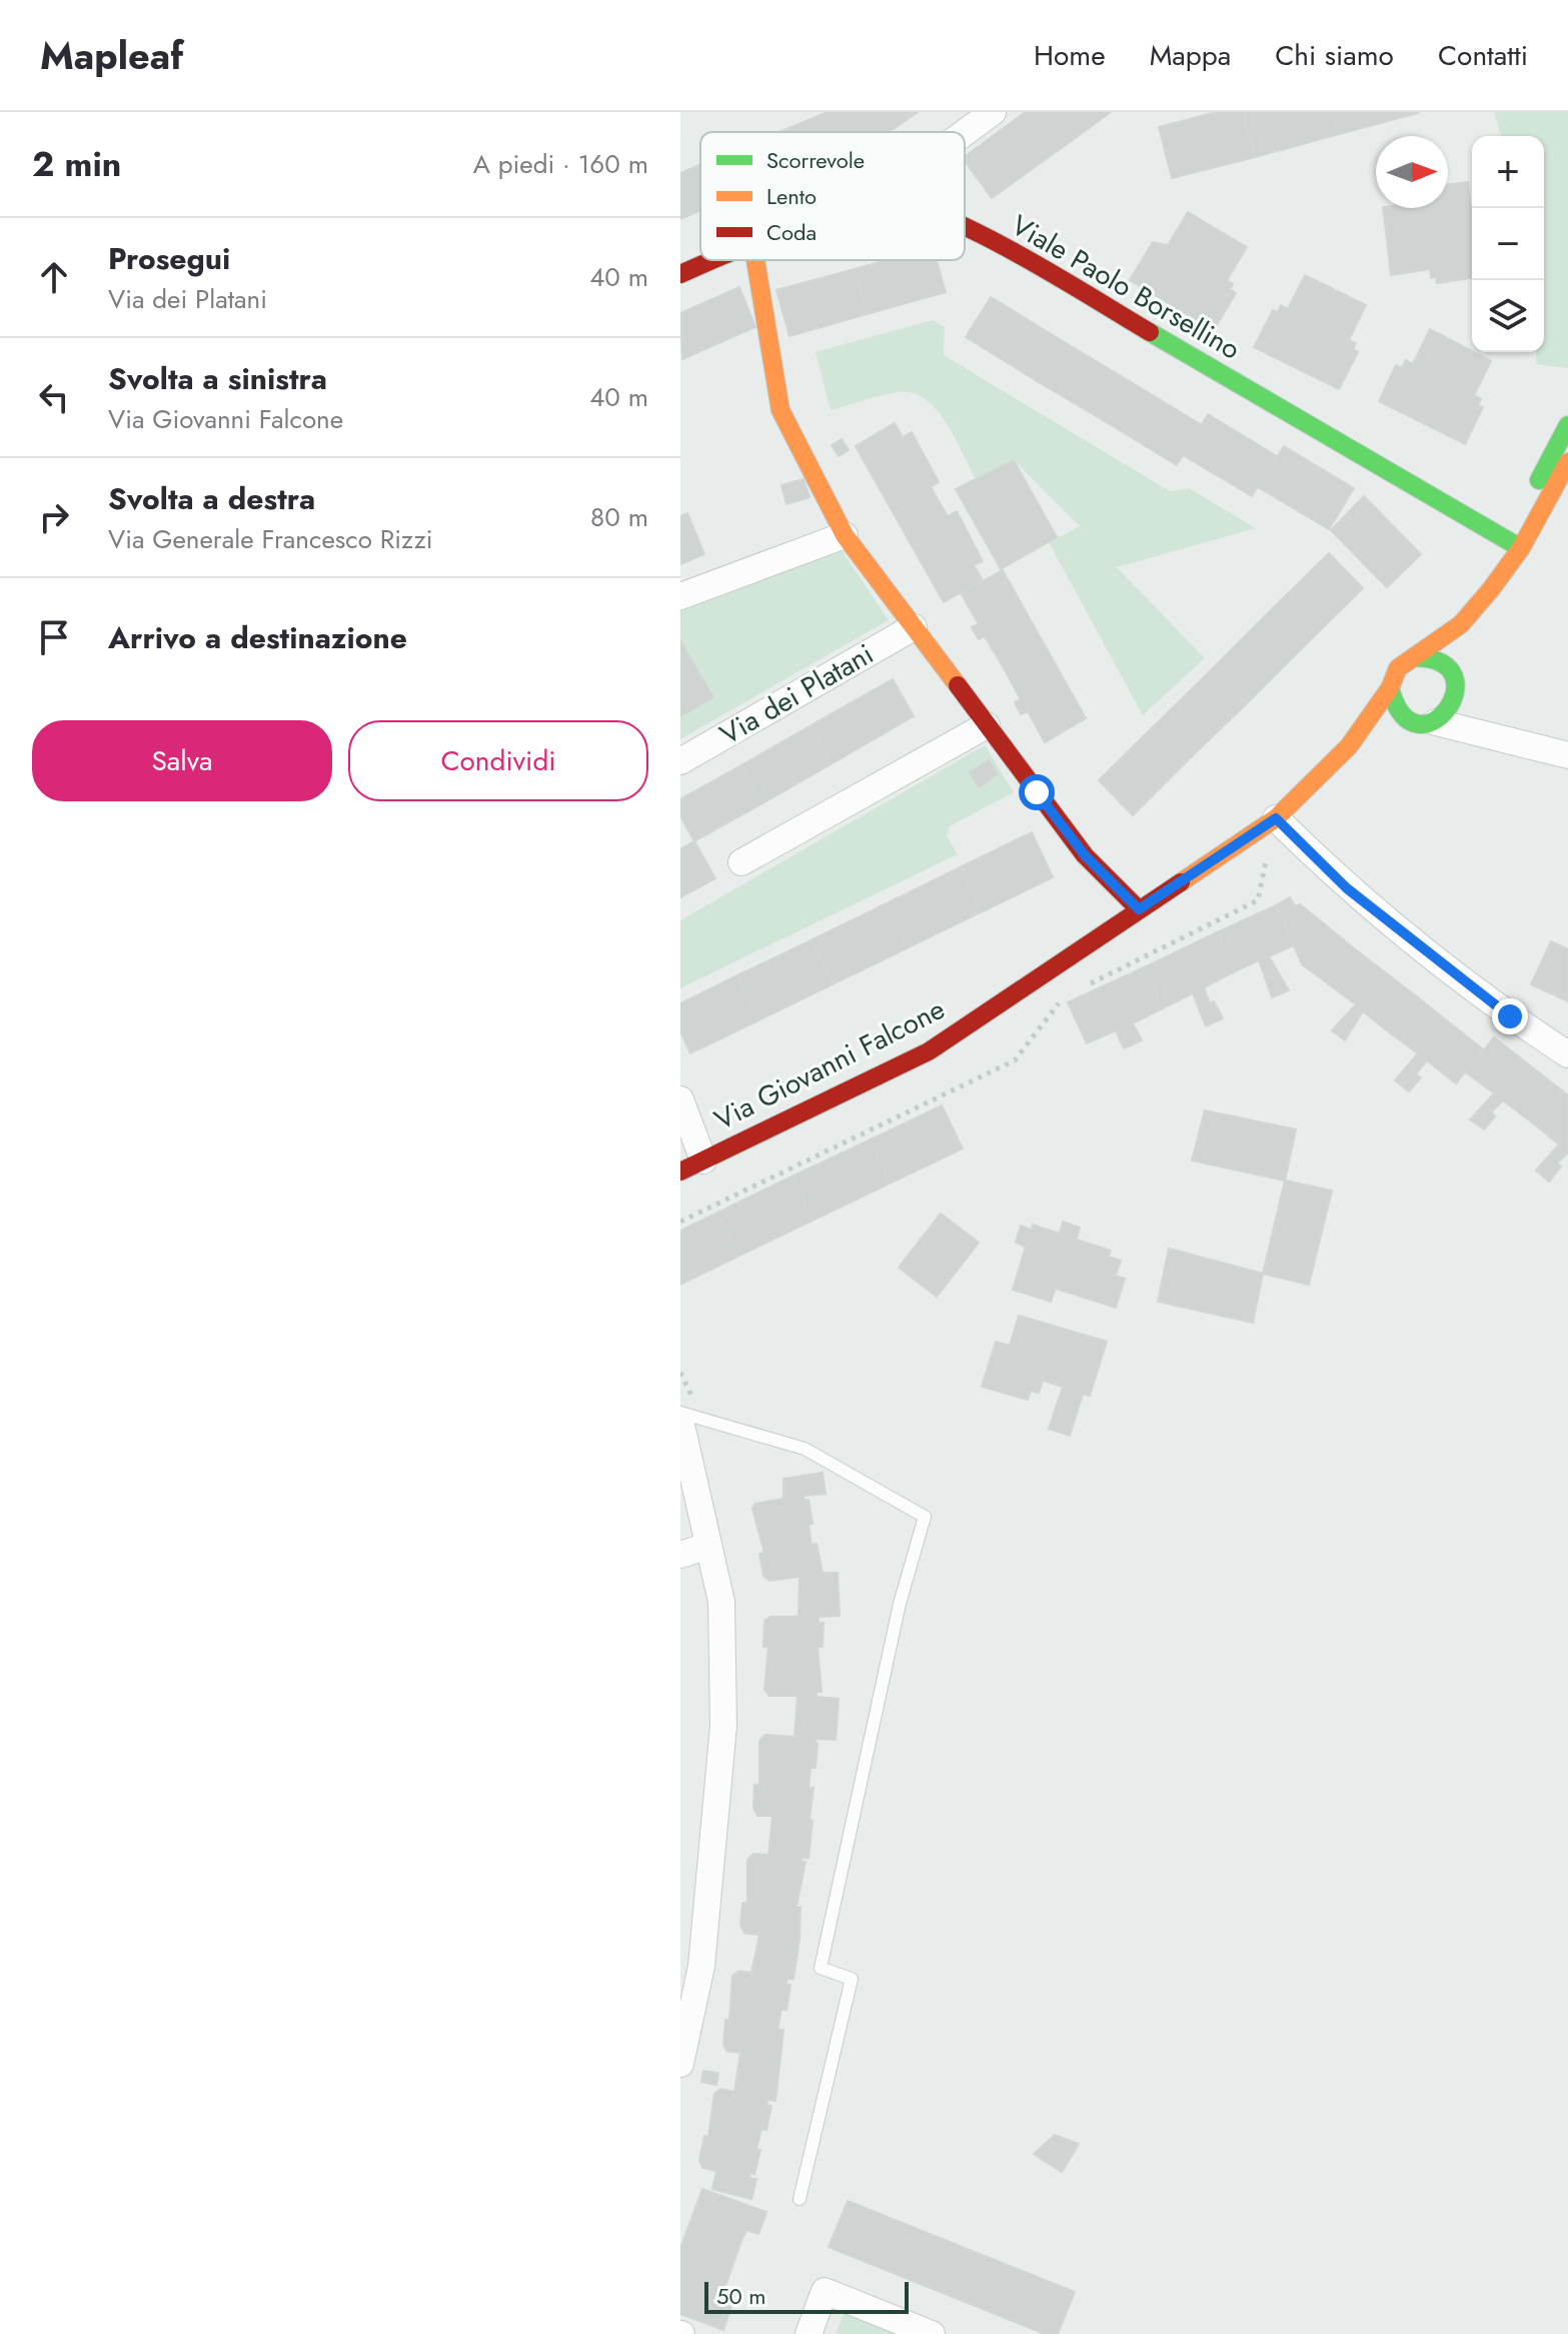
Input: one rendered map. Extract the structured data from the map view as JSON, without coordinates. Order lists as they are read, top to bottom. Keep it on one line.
{"streets":{"street":["Viale Paolo Borsellino","Via dei Platani","Via Giovanni Falcone"]},"crossings":[["Viale Paolo Borsellino","Via Giovanni Falcone"]],"legend":["Scorrevole","Lento","Coda"],"scale_bar":"50 m","north":"right","page":{"header":"Mapleaf","nav":["Home","Mappa","Chi siamo","Contatti"],"heading":["2 min","A piedi · 160 m"],"map_buttons":["+","−"],"list":[["Prosegui","Via dei Platani","40 m"],["Svolta a sinistra","Via Giovanni Falcone","40 m"],["Svolta a destra","Via Generale Francesco Rizzi","80 m"],"Arrivo a destinazione"],"buttons":["Salva","Condividi"],"scale":"50 m"}}
